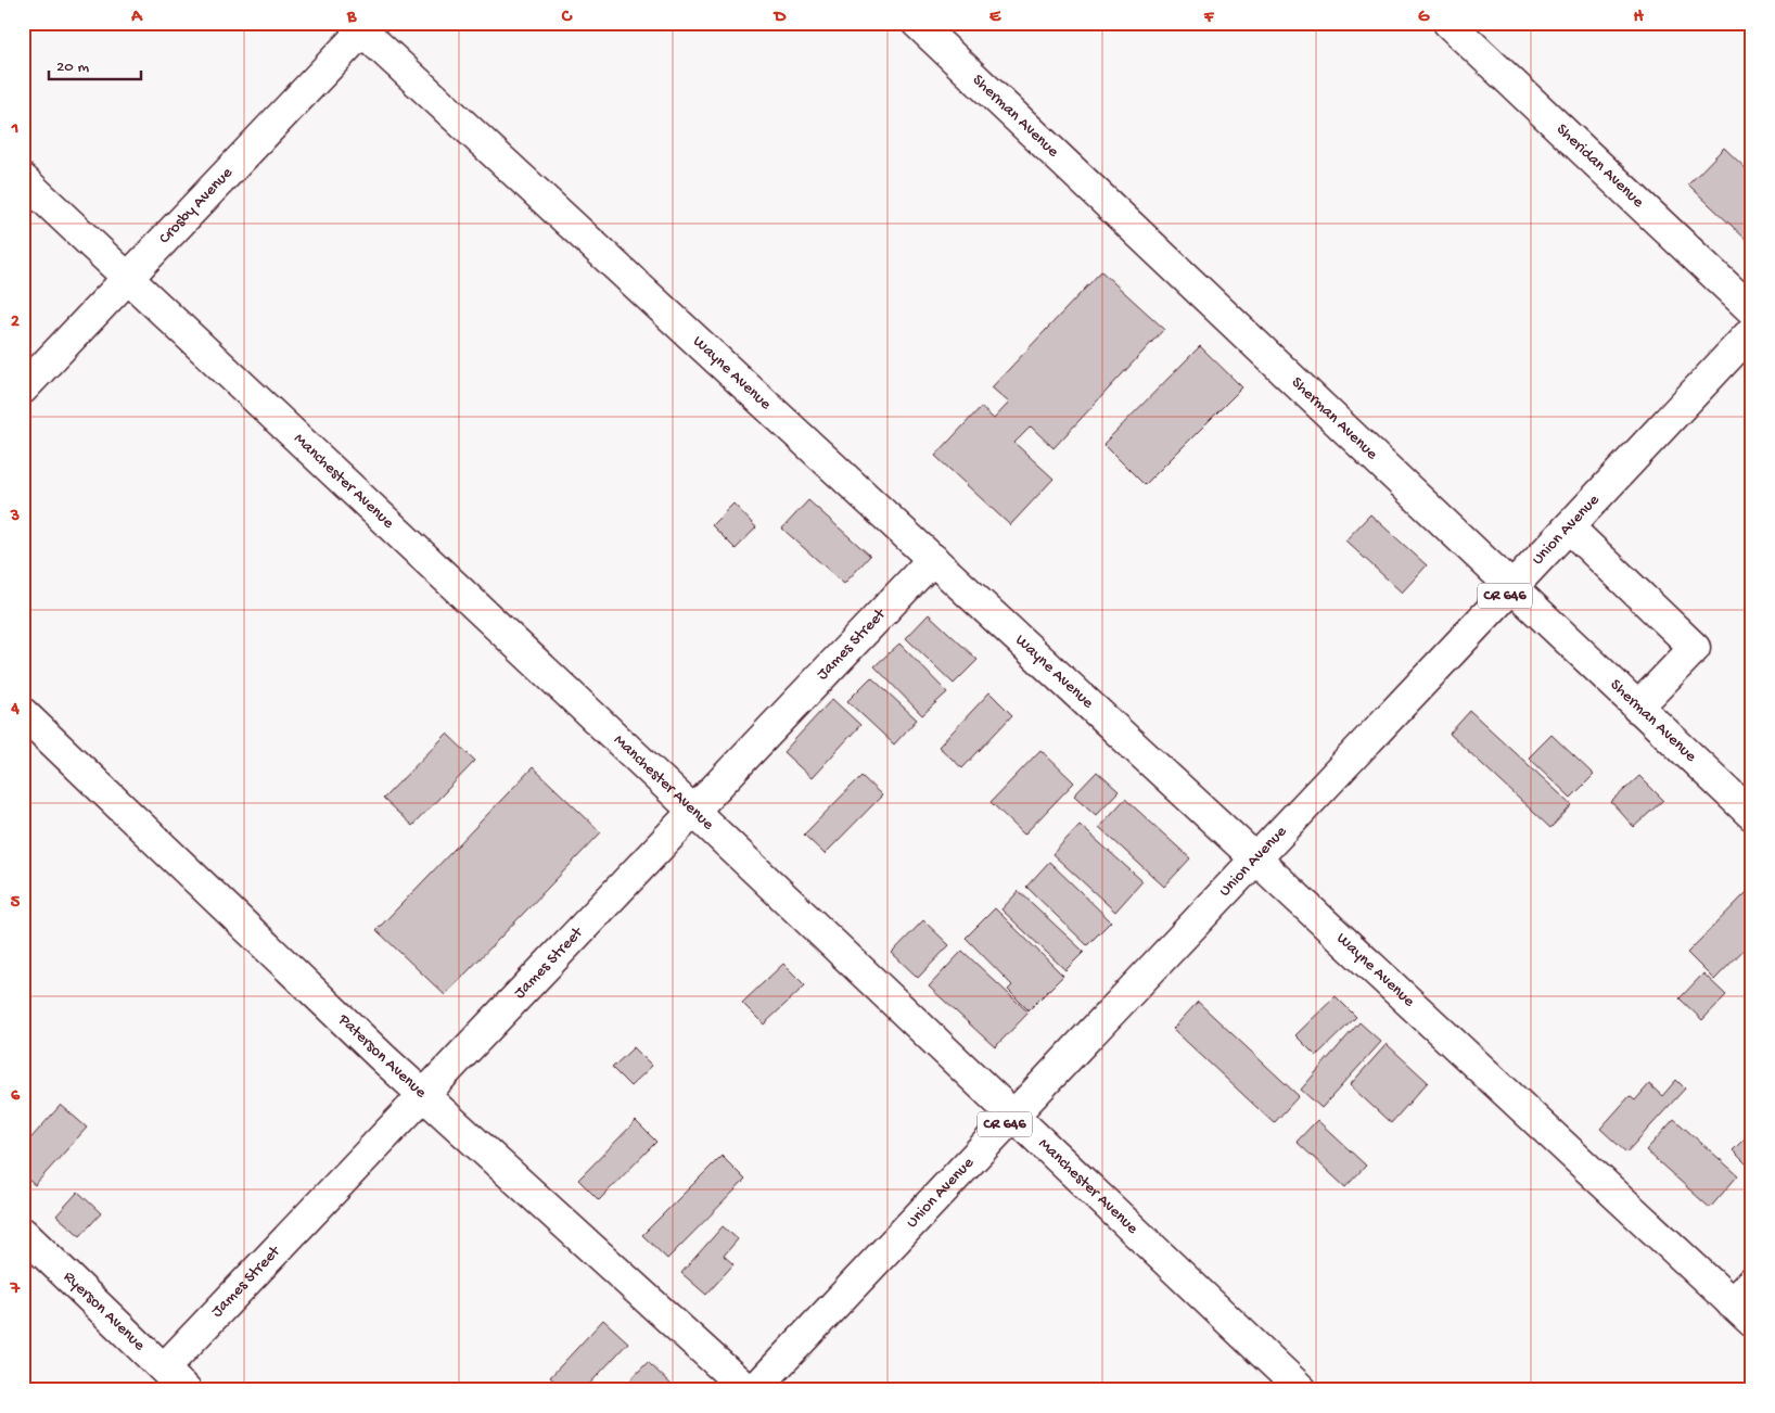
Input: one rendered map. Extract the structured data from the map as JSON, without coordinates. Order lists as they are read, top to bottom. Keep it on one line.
{"streets":{"street":["Sherman Avenue","Sheridan Avenue","Crosby Avenue","Wayne Avenue","Manchester Avenue","Union Avenue","CR 646","James Street","Paterson Avenue","Ryerson Avenue"]},"crossings":[["Sherman Avenue","Union Avenue"],["Crosby Avenue","Wayne Avenue"],["Crosby Avenue","Manchester Avenue"],["Wayne Avenue","Union Avenue"],["Wayne Avenue","James Street"],["Manchester Avenue","Union Avenue"],["Manchester Avenue","James Street"],["James Street","Paterson Avenue"],["James Street","Ryerson Avenue"]],"scale_bar":"20 m","grid":{"columns":["A","B","C","D","E","F","G","H"],"rows":["1","2","3","4","5","6","7"]}}
